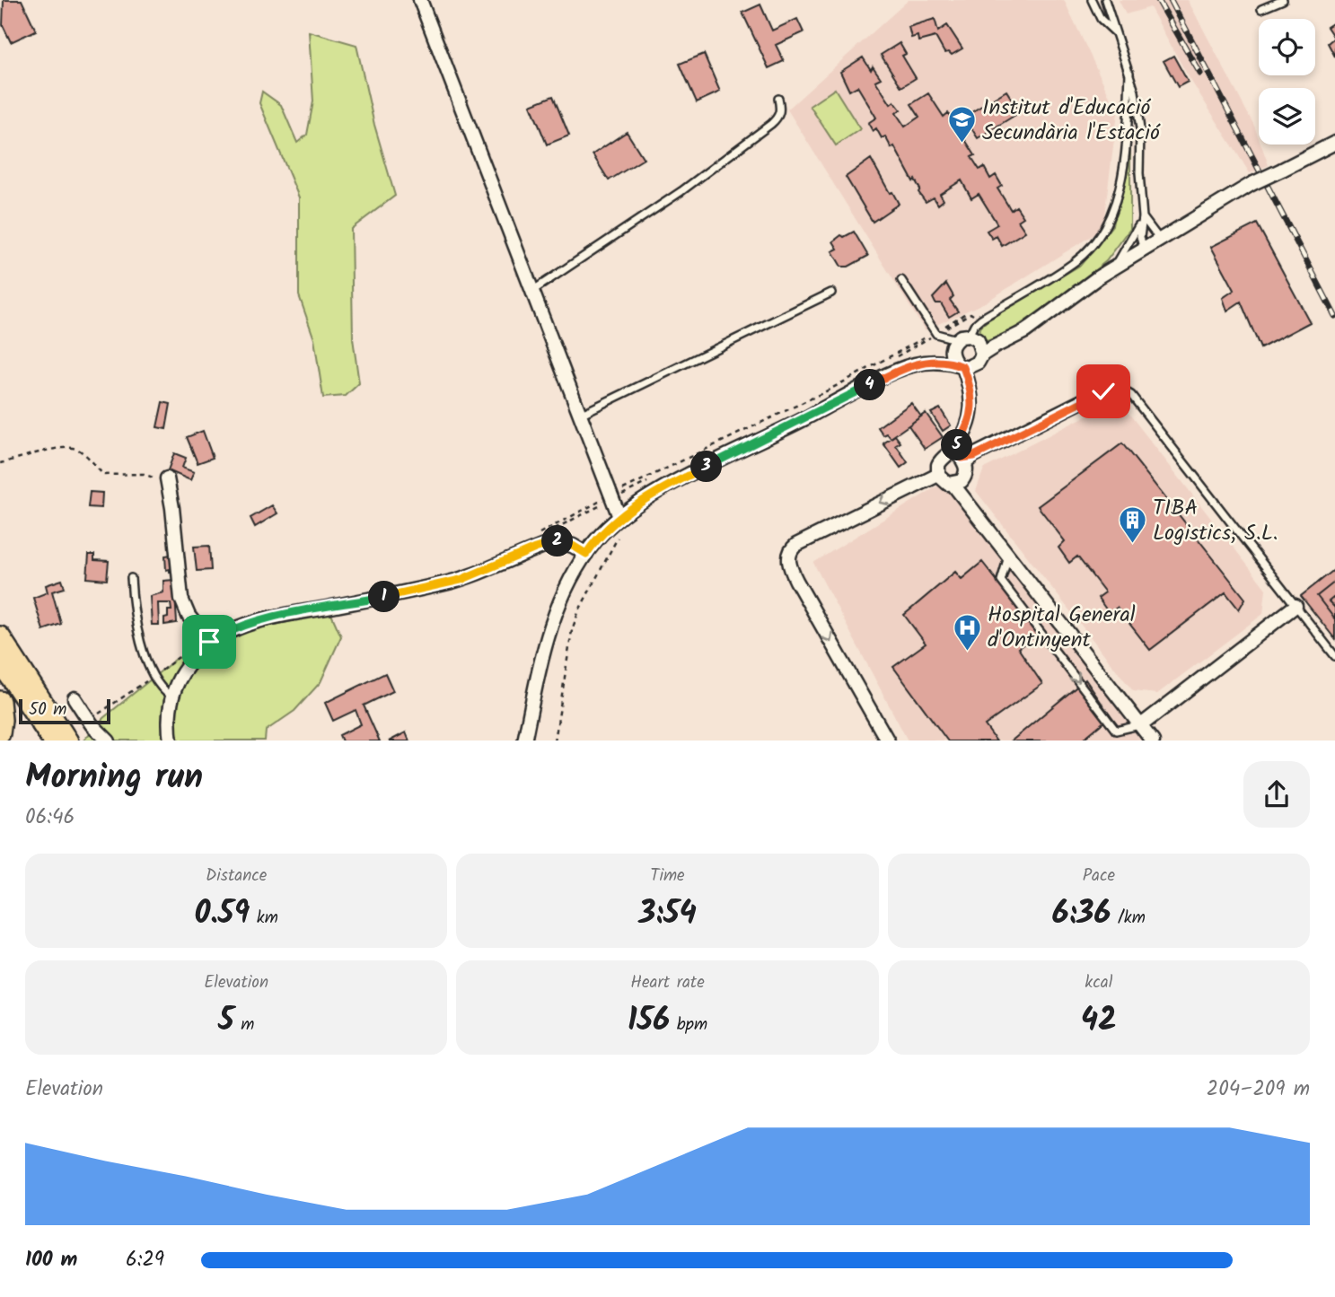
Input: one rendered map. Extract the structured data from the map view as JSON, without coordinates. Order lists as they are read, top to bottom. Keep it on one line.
{"places":{"school or university":["Institut d'Educació Secundària l'Estació"],"building":["TIBA Logistics, S.L."],"hospital":["Hospital General d'Ontinyent"]},"scale_bar":"50 m","page":{"pins":["4","5","3","2","1"],"scale":"50 m","heading":["Morning run","06:46"],"stats":[["Distance","0.59 km"],["Time","3:54"],["Pace","6:36 /km"],["Elevation","5 m"],["Heart rate","156 bpm"],["kcal","42"]],"chart":["Elevation","204–209 m"],"list":[{"name":"100 m","note":"6:29"}]}}
